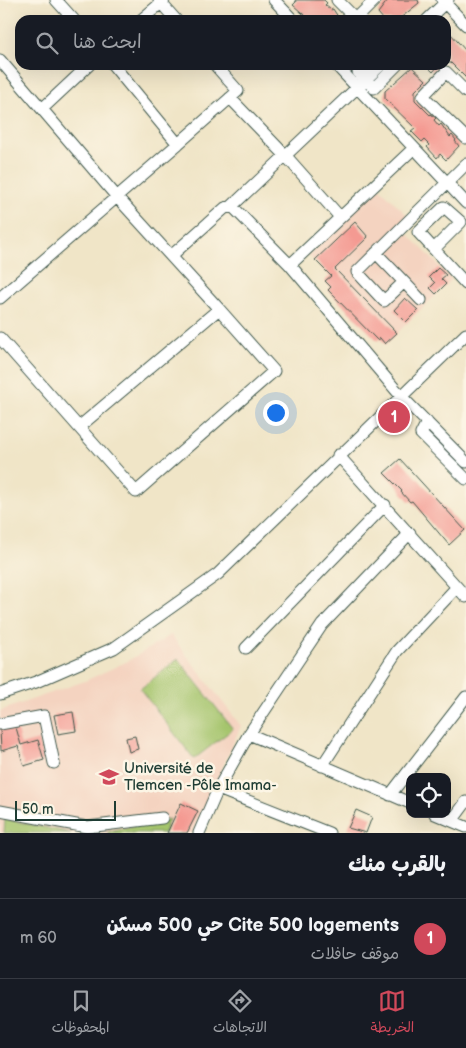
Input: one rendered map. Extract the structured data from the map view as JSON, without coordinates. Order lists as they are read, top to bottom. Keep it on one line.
{"places":{"school or university":["Université de Tlemcen -Pôle Imama-"]},"scale_bar":"50 m","page":{"search":"ابحث هنا","pins":"1","scale":"50 m","heading":"بالقرب منك","list":[{"mark":"1","name":"Cite 500 logements حي 500 مسكن","note":"موقف حافلات","value":"60 m"}],"nav":["الخريطة","الاتجاهات","المحفوظات"]}}
